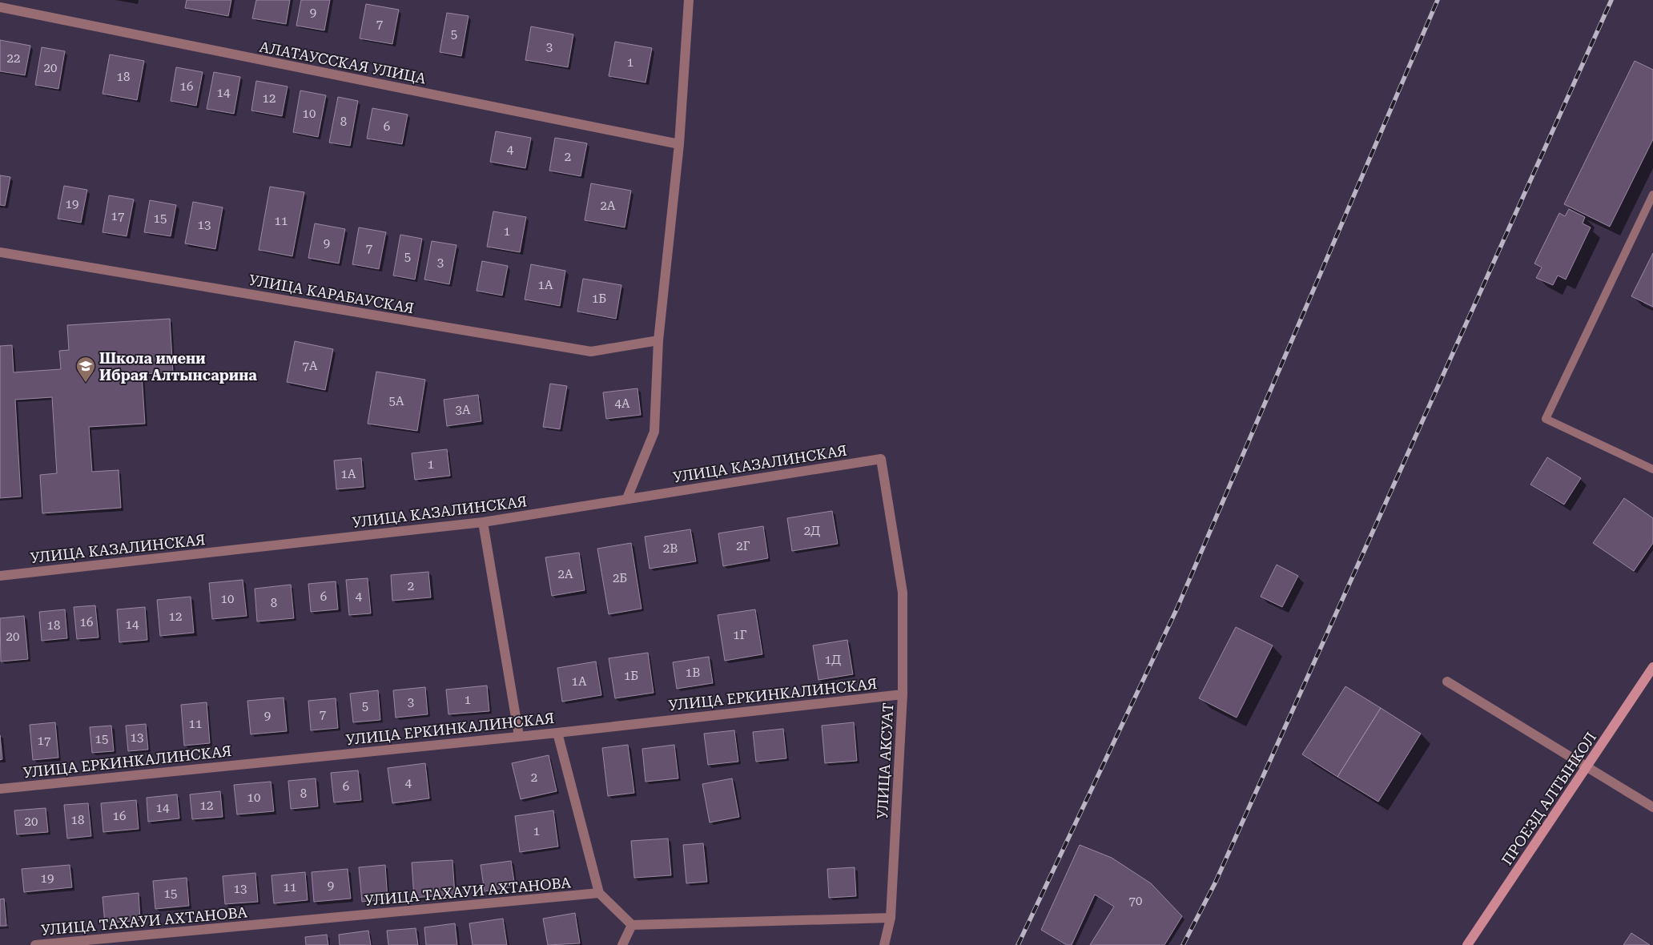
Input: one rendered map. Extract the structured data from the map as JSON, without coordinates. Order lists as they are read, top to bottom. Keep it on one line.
{"streets":{"main road":["ПРОЕЗД АЛТЫНКОЛ"],"street":["АЛАТАУССКАЯ УЛИЦА","УЛИЦА КАРАБАУСКАЯ","УЛИЦА КАЗАЛИНСКАЯ","УЛИЦА ЕРКИНКАЛИНСКАЯ","УЛИЦА АКСУАТ","УЛИЦА ТАХАУИ АХТАНОВА"]},"crossings":[["УЛИЦА КАЗАЛИНСКАЯ","УЛИЦА АКСУАТ"],["УЛИЦА ЕРКИНКАЛИНСКАЯ","УЛИЦА АКСУАТ"]],"places":{"school or university":["Школа имени Ибрая Алтынсарина"]},"house_numbers":["9","7","5","3","22","1","20","18","16","14","12","10","8","6","4","2","19","2А","17","15","11","13","1","9","7","5","3","1А","1Б","7А","5А","4А","3А","1","1А","2Д","2Г","2В","2А","2Б","2","6","4","10","8","12","16","14","18","1Г","20","1Д","1В","1Б","1А","1","3","5","7","9","11","13","15","17","2","4","6","8","10","12","14","16","18","20","1","19","9","11","13","15","70"]}
